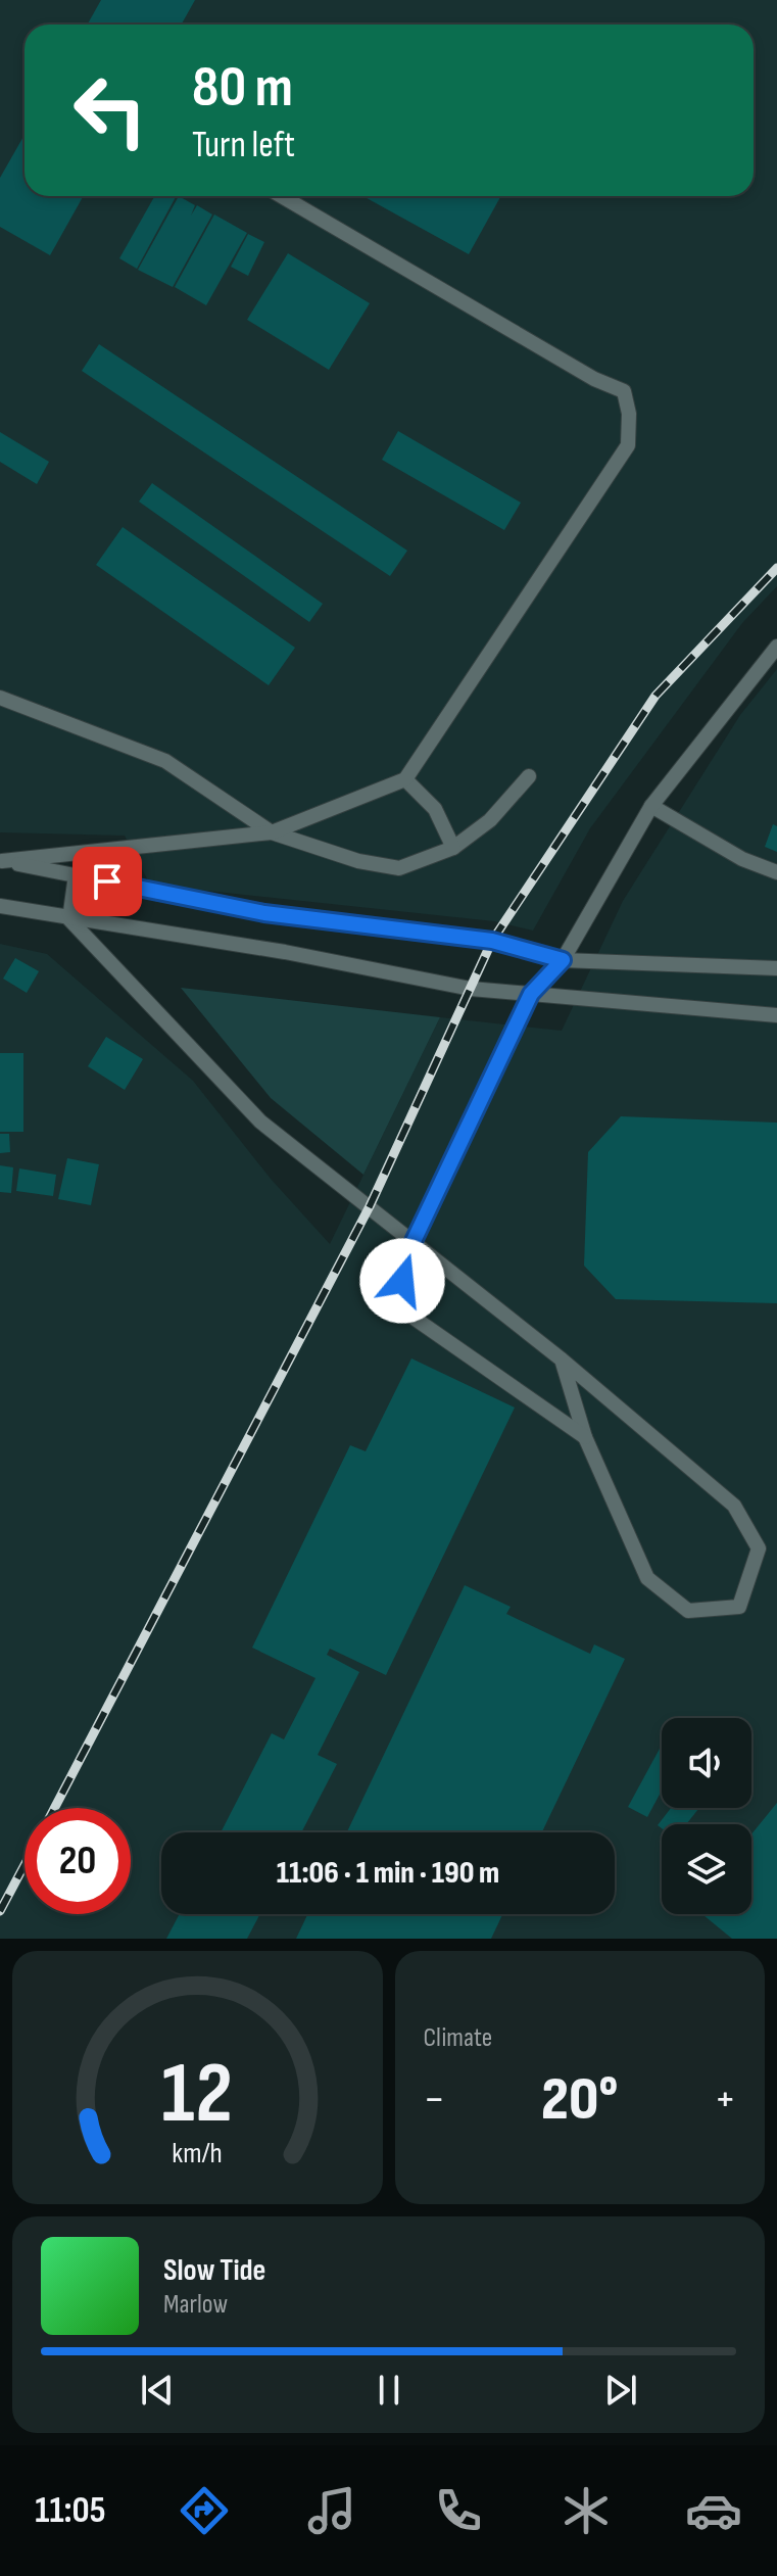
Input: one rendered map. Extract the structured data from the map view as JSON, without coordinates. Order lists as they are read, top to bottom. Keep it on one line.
{"page":{"turn":["80 m","Turn left"],"limit":"20","trip":"11:06 · 1 min · 190 m","tile":"Climate","heat":["−","20°","+"],"song":["Slow Tide","Marlow"],"tabs":"11:05","gauge":["12","km/h"]}}
